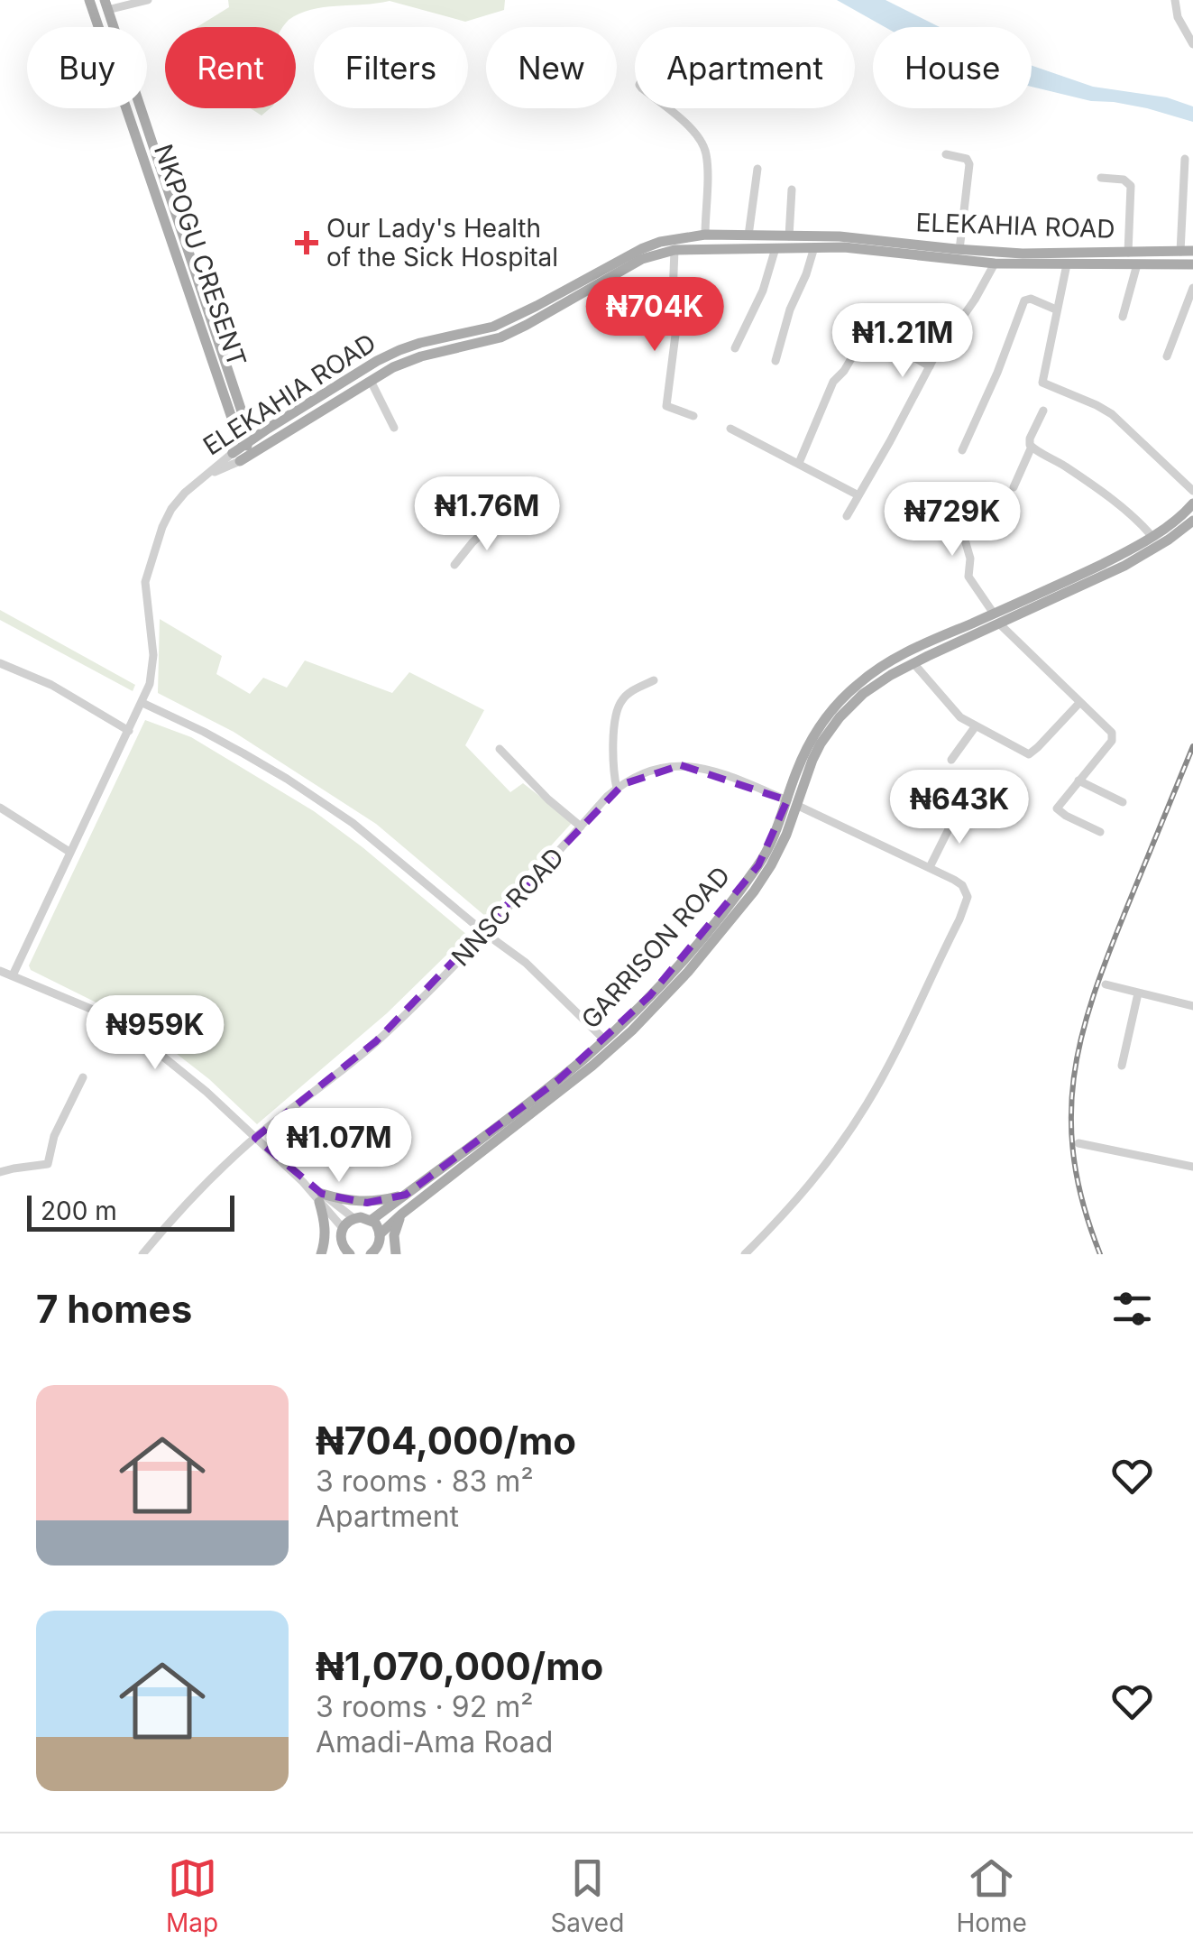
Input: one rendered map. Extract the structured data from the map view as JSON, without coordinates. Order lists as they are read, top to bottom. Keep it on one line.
{"streets":{"main road":["ELEKAHIA ROAD","NKPOGU CRESENT","GARRISON ROAD"],"street":["NNSC ROAD"]},"crossings":[["ELEKAHIA ROAD","NKPOGU CRESENT"],["NNSC ROAD","GARRISON ROAD"]],"places":{"health":["Our Lady's Health of the Sick Hospital"]},"scale_bar":"200 m","page":{"chip":["Buy","Rent","Filters","New","Apartment","House"],"price":["₦704K","₦1.21M","₦1.76M","₦729K","₦643K","₦959K","₦1.07M"],"scale":"200 m","heading":"7 homes","list":[{"name":"₦704,000/mo","note":"3 rooms · 83 m² · Apartment"},{"name":"₦1,070,000/mo","note":"3 rooms · 92 m² · Amadi-Ama Road"}],"tabs":["Map","Saved","Home"]}}
